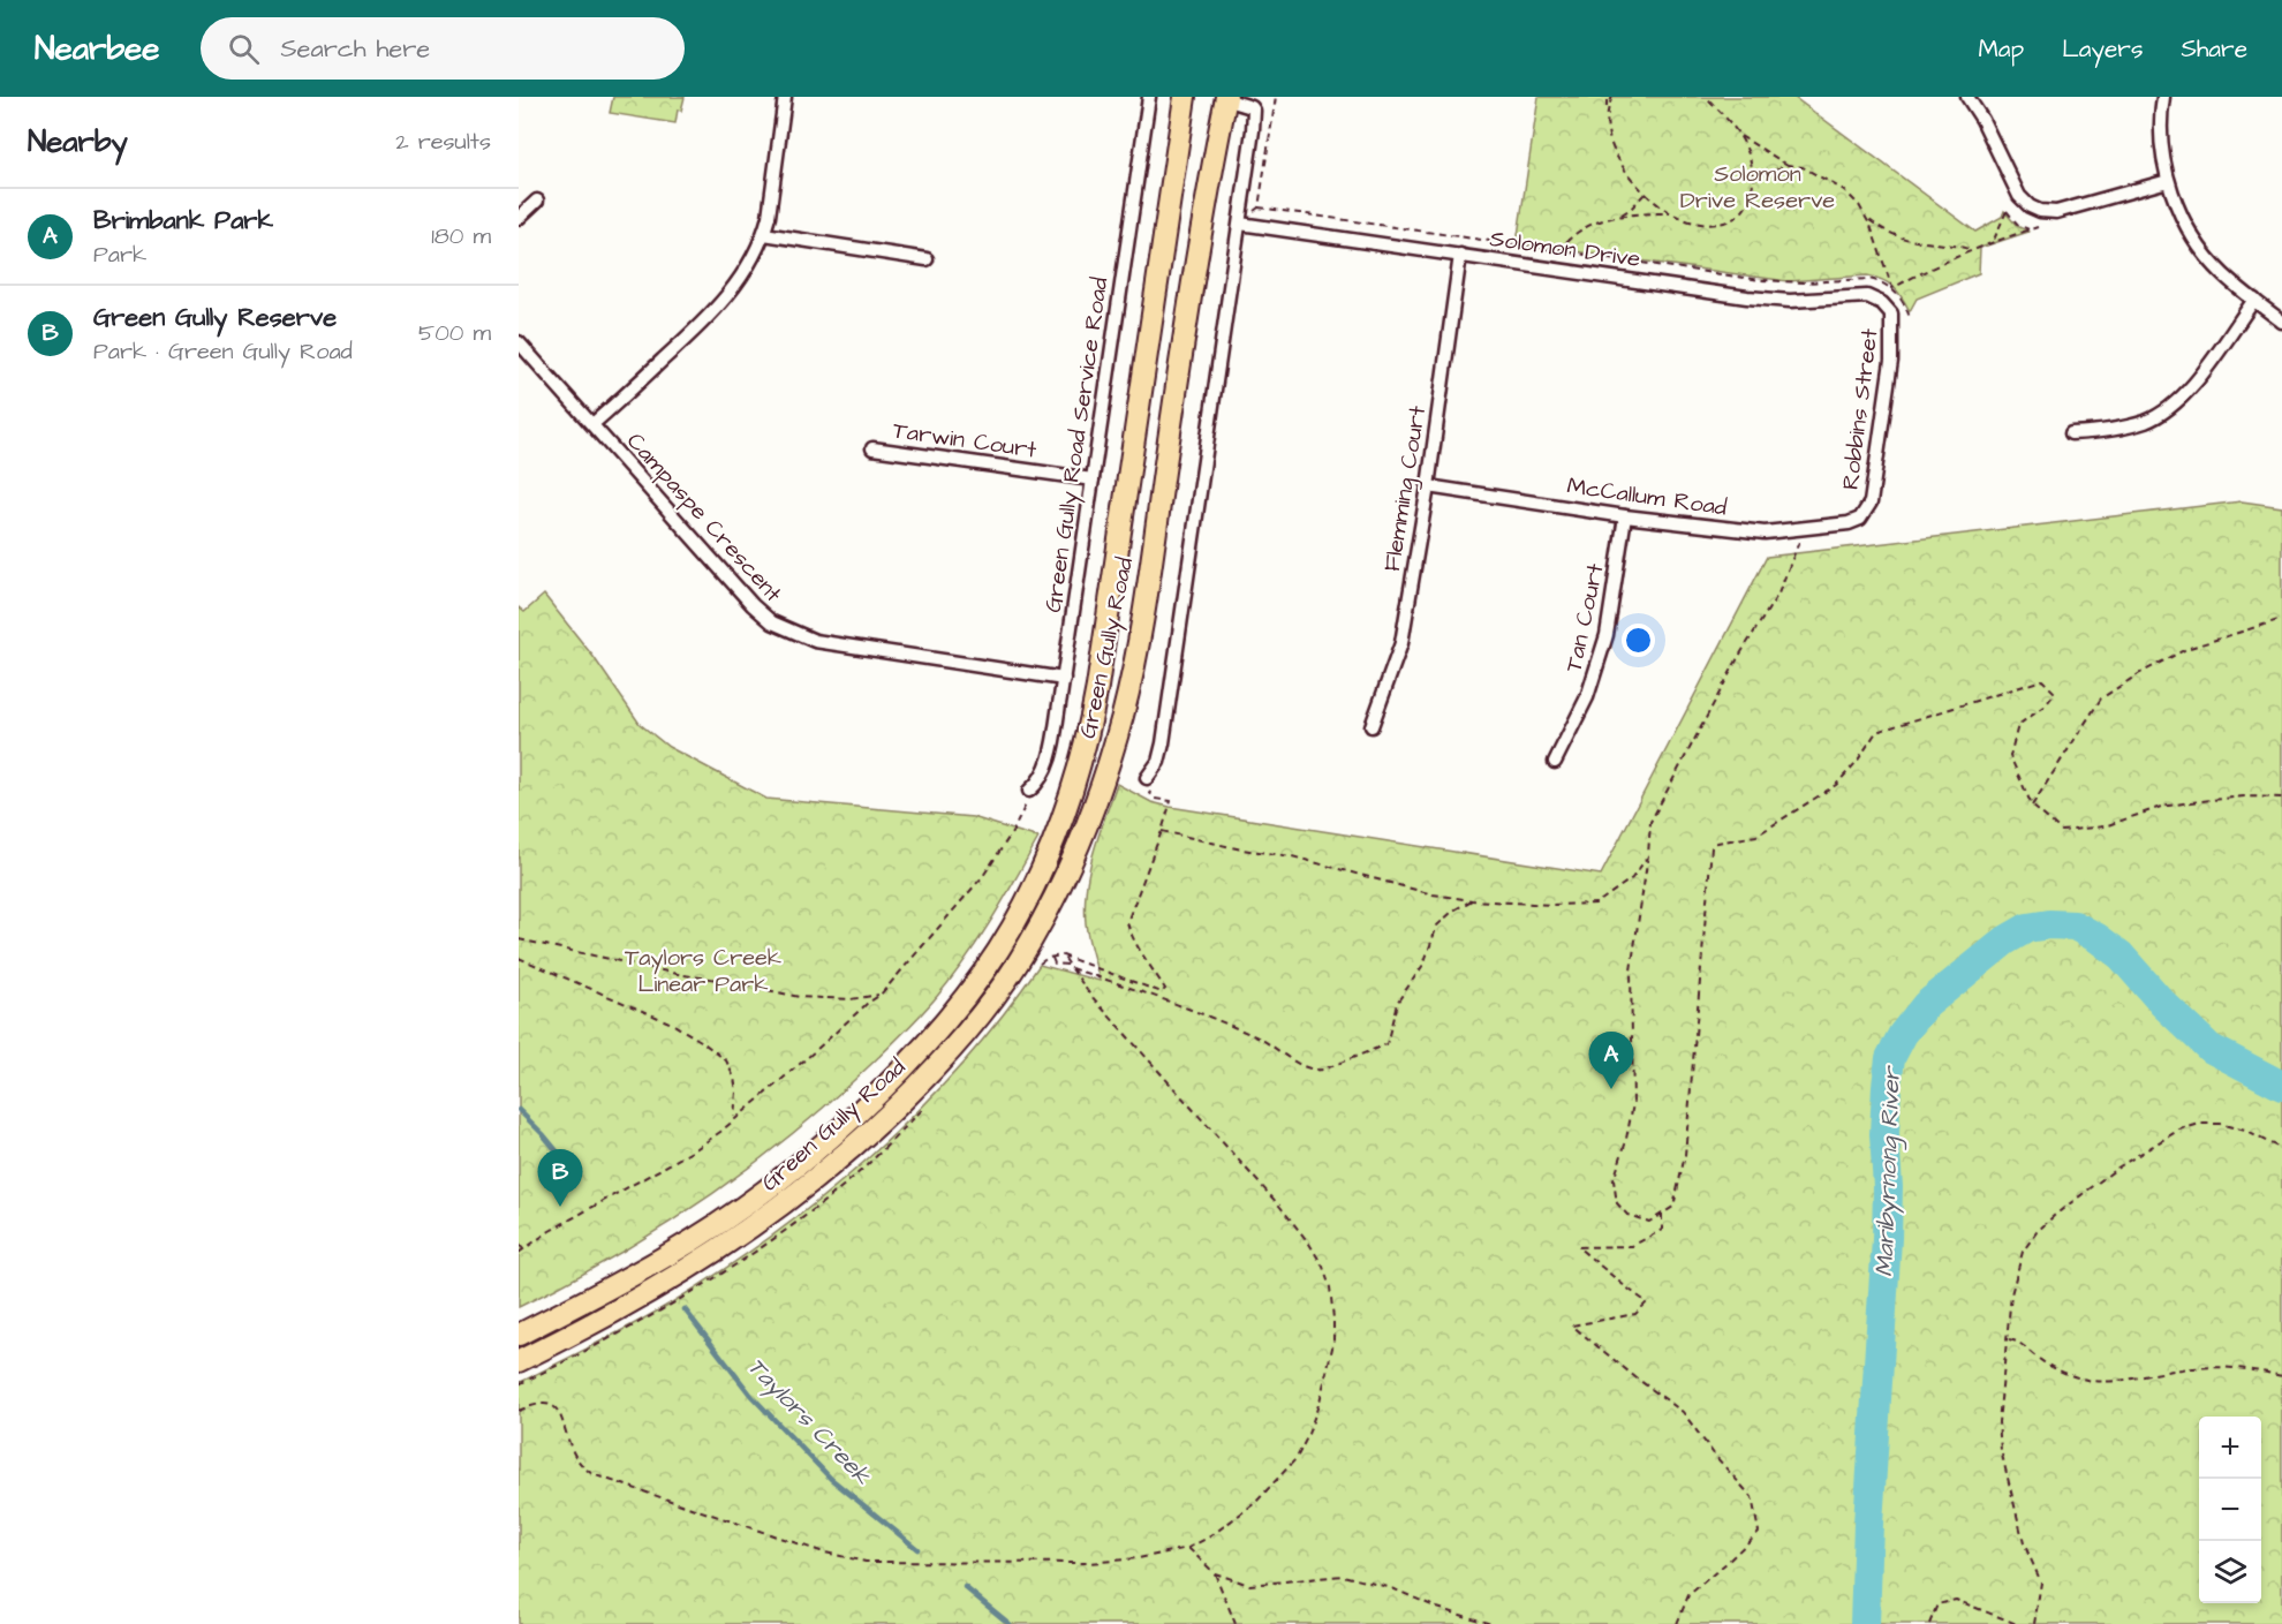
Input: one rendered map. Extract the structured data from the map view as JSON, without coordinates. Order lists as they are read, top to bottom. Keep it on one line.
{"streets":{"main road":["Green Gully Road"],"street":["Solomon Drive","Robbins Street","Tarwin Court","Green Gully Road Service Road","Flemming Court","McCallum Road","Campaspe Crescent","Tan Court"]},"crossings":[["Solomon Drive","Robbins Street"],["Solomon Drive","Flemming Court"],["Robbins Street","McCallum Road"],["Tarwin Court","Green Gully Road Service Road"],["Green Gully Road Service Road","Campaspe Crescent"],["Flemming Court","McCallum Road"],["McCallum Road","Tan Court"]],"water":["Maribyrnong River","Taylors Creek"],"parks":["Solomon Drive Reserve","Taylors Creek Linear Park"],"page":{"header":"Nearbee","search":"Search here","nav":["Map","Layers","Share"],"heading":["Nearby","2 results"],"list":[{"mark":"A","name":"Brimbank Park","note":"Park","value":"180 m"},{"mark":"B","name":"Green Gully Reserve","note":"Park · Green Gully Road","value":"500 m"}],"pins":["A","B"],"map_buttons":["+","−"]}}
